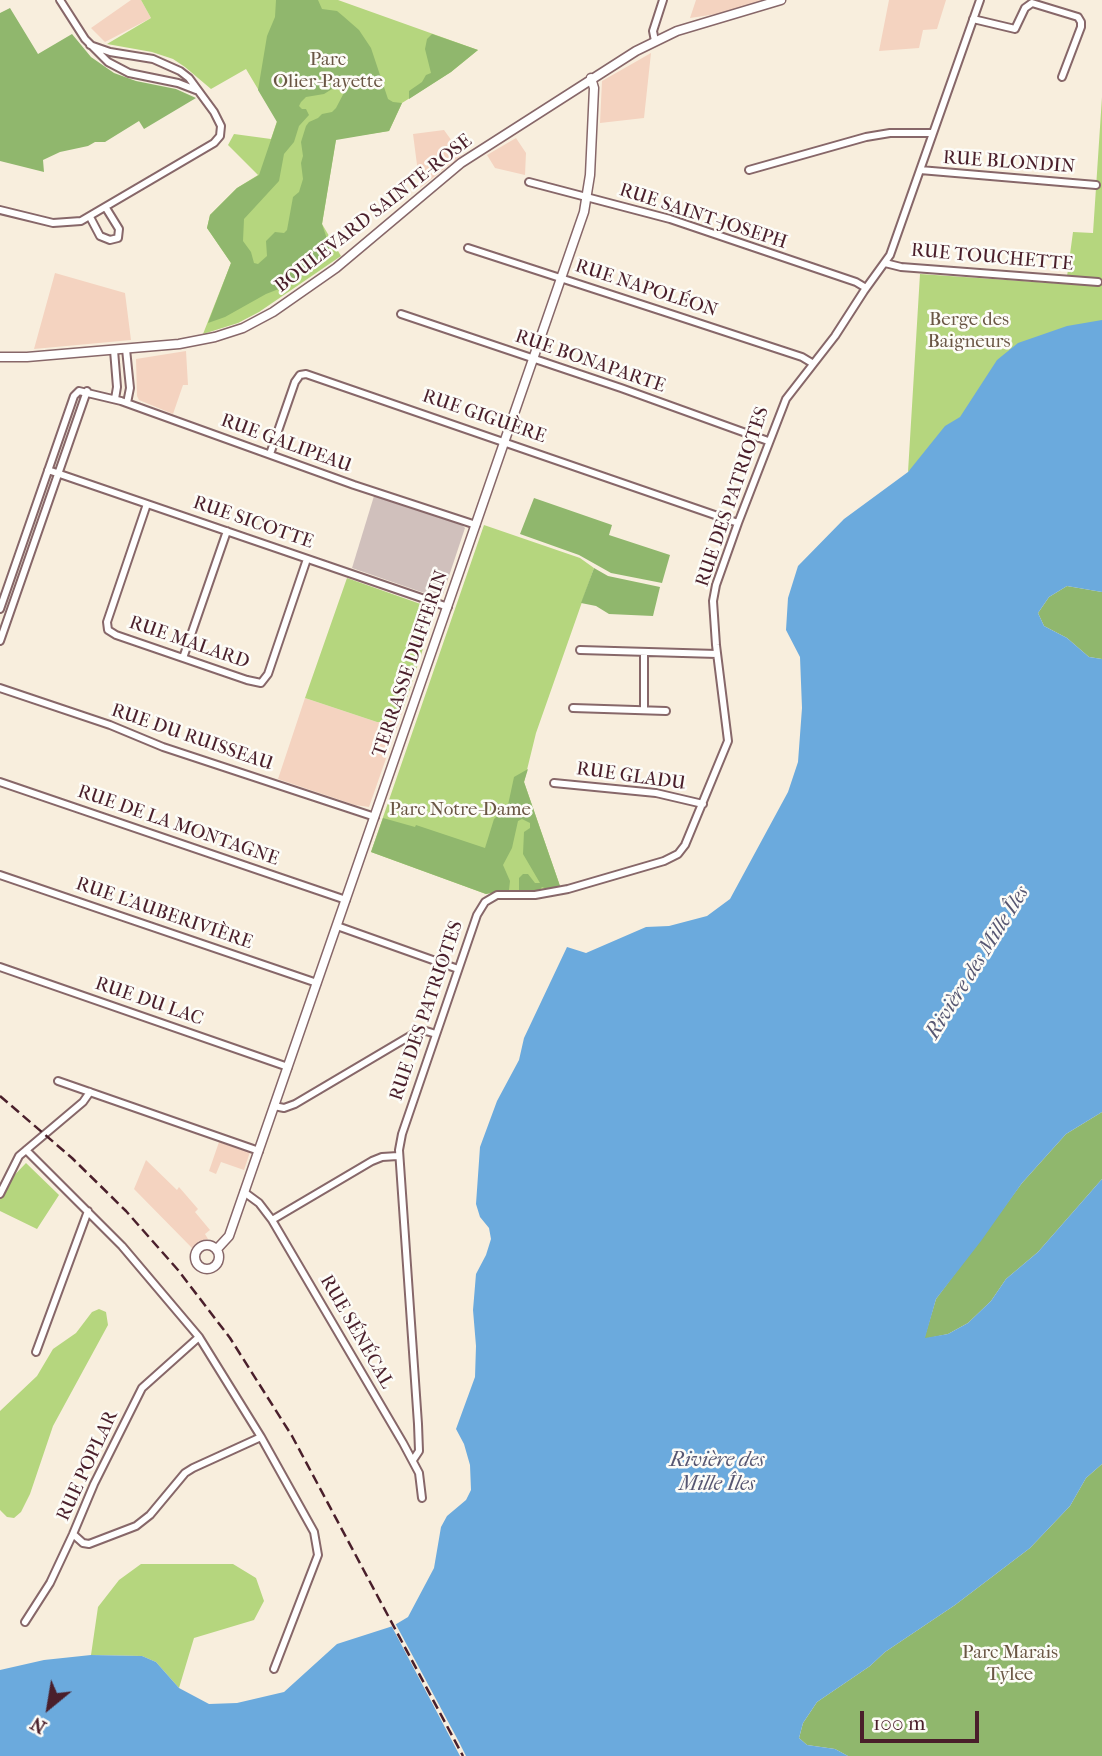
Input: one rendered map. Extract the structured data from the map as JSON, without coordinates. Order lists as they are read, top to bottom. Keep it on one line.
{"streets":{"street":["RUE BLONDIN","BOULEVARD SAINTE-ROSE","RUE SAINT-JOSEPH","RUE TOUCHETTE","RUE NAPOLÉON","RUE BONAPARTE","RUE GIGUÈRE","RUE GALIPEAU","RUE DES PATRIOTES","RUE SICOTTE","RUE MALARD","TERRASSE DUFFERIN","RUE DU RUISSEAU","RUE GLADU","RUE DE LA MONTAGNE","RUE L'AUBERIVIÈRE","RUE DU LAC","RUE SÉNÉCAL","RUE POPLAR"]},"crossings":[["RUE BLONDIN","RUE DES PATRIOTES"],["BOULEVARD SAINTE-ROSE","TERRASSE DUFFERIN"],["RUE SAINT-JOSEPH","RUE DES PATRIOTES"],["RUE SAINT-JOSEPH","TERRASSE DUFFERIN"],["RUE TOUCHETTE","RUE DES PATRIOTES"],["RUE NAPOLÉON","RUE DES PATRIOTES"],["RUE NAPOLÉON","TERRASSE DUFFERIN"],["RUE BONAPARTE","RUE DES PATRIOTES"],["RUE BONAPARTE","TERRASSE DUFFERIN"],["RUE GIGUÈRE","RUE GALIPEAU"],["RUE GIGUÈRE","RUE DES PATRIOTES"],["RUE GIGUÈRE","TERRASSE DUFFERIN"],["RUE GALIPEAU","TERRASSE DUFFERIN"],["RUE DES PATRIOTES","RUE GLADU"],["RUE DES PATRIOTES","RUE SÉNÉCAL"],["RUE SICOTTE","RUE MALARD"],["RUE SICOTTE","TERRASSE DUFFERIN"],["TERRASSE DUFFERIN","RUE DU RUISSEAU"],["TERRASSE DUFFERIN","RUE DE LA MONTAGNE"],["TERRASSE DUFFERIN","RUE L'AUBERIVIÈRE"],["TERRASSE DUFFERIN","RUE DU LAC"],["TERRASSE DUFFERIN","RUE SÉNÉCAL"]],"water":["Rivière des Mille Îles"],"parks":["Parc Olier-Payette","Berge des Baigneurs","Parc Notre-Dame","Parc Marais Tylee"],"scale_bar":"100 m","north":"bottom left"}
